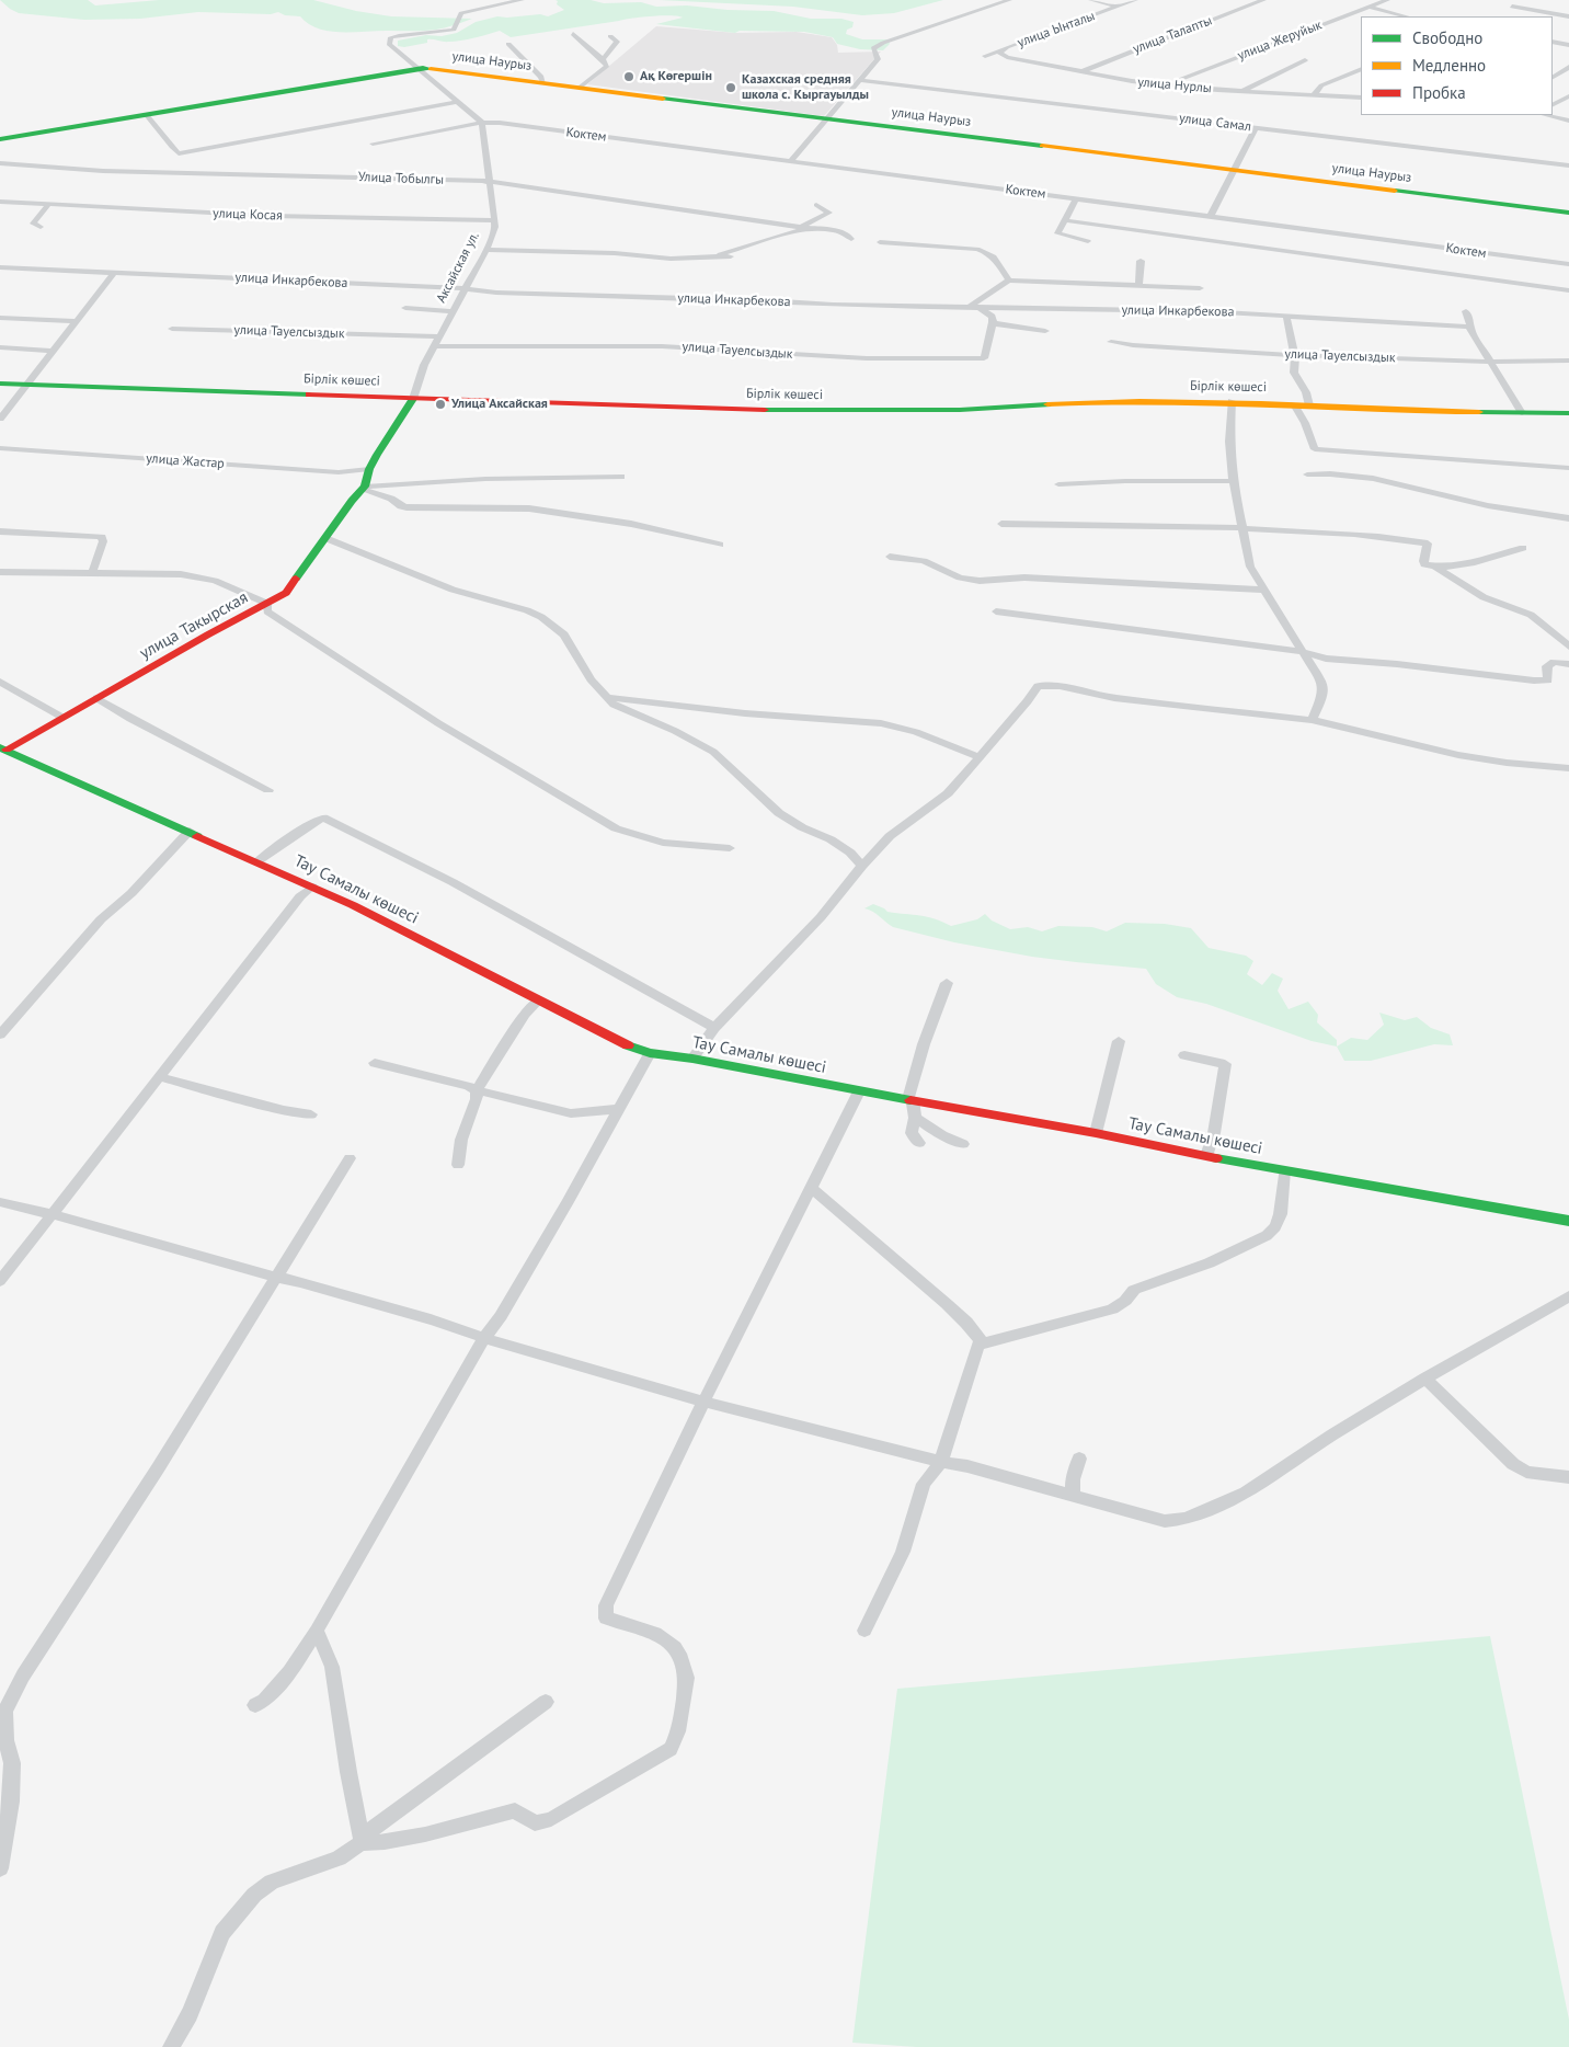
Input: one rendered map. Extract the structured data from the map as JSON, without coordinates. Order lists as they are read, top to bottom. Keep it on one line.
{"streets":{"street":["улица Ынталы","улица Талапты","улица Жеруйык","улица Наурыз","улица Нурлы","улица Самал","Коктем","Улица Тобылгы","улица Косая","Аксайская ул.","улица Инкарбекова","улица Тауелсыздык","Бірлік көшесі","улица Жастар","улица Такырская","Тау Самалы көшесі"]},"crossings":[["улица Ынталы","улица Нурлы"],["улица Талапты","улица Нурлы"],["улица Жеруйык","улица Нурлы"],["Коктем","Аксайская ул."],["Улица Тобылгы","Аксайская ул."],["улица Косая","Аксайская ул."],["Аксайская ул.","улица Инкарбекова"],["Аксайская ул.","улица Тауелсыздык"],["Аксайская ул.","Бірлік көшесі"],["Аксайская ул.","улица Жастар"],["Аксайская ул.","улица Такырская"],["улица Такырская","Тау Самалы көшесі"]],"places":["Ақ Көгершін","Казахская средняя школа с. Кыргауылды","Улица Аксайская"],"legend":["Свободно","Медленно","Пробка"]}
